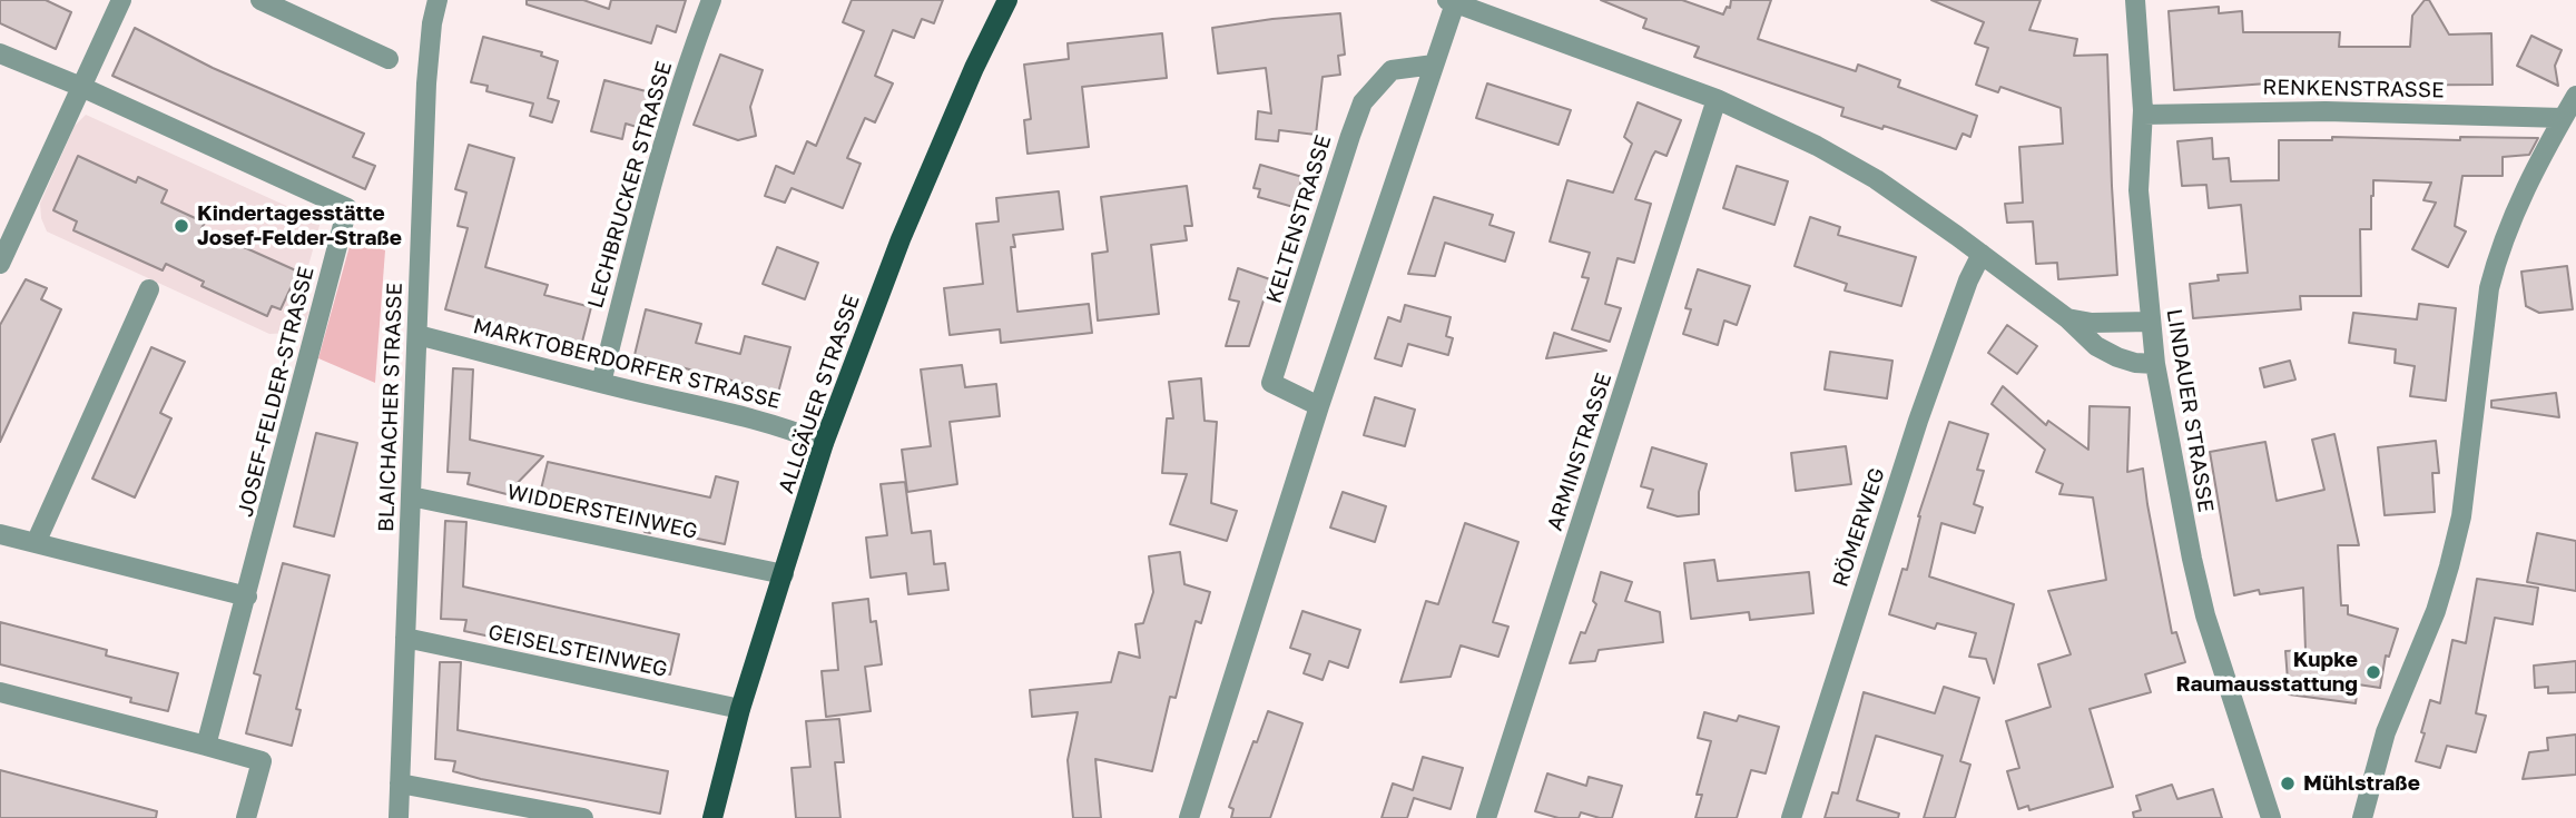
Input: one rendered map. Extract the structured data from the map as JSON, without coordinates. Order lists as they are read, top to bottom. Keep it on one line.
{"streets":{"main road":["ALLGÄUER STRASSE"],"street":["RENKENSTRASSE","LECHBRUCKER STRASSE","KELTENSTRASSE","MARKTOBERDORFER STRASSE","JOSEF-FELDER-STRASSE","BLAICHACHER STRASSE","LINDAUER STRASSE","ARMINSTRASSE","WIDDERSTEINWEG","RÖMERWEG","GEISELSTEINWEG"]},"crossings":[["RENKENSTRASSE","LINDAUER STRASSE"],["LECHBRUCKER STRASSE","MARKTOBERDORFER STRASSE"],["MARKTOBERDORFER STRASSE","ALLGÄUER STRASSE"],["MARKTOBERDORFER STRASSE","BLAICHACHER STRASSE"],["ALLGÄUER STRASSE","WIDDERSTEINWEG"],["ALLGÄUER STRASSE","GEISELSTEINWEG"],["BLAICHACHER STRASSE","WIDDERSTEINWEG"],["BLAICHACHER STRASSE","GEISELSTEINWEG"]],"places":["Kindertagesstätte Josef-Felder-Straße","Kupke Raumausstattung","Mühlstraße"]}
